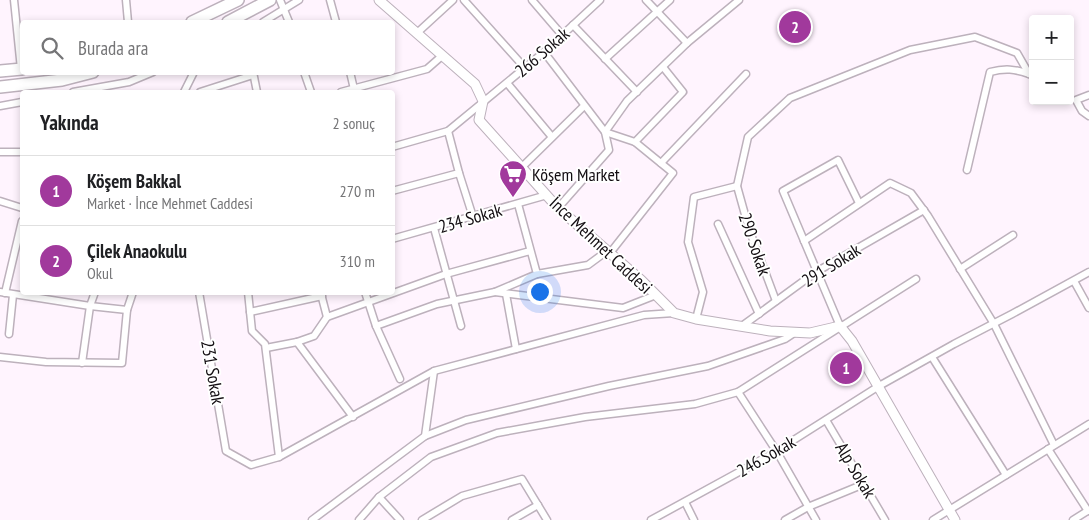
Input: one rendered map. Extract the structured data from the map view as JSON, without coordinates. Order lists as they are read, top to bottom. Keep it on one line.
{"streets":{"street":["266 Sokak","234 Sokak","290 Sokak","İnce Mehmet Caddesi","291 Sokak","231 Sokak","246.Sokak","Alp Sokak"]},"crossings":[["266 Sokak","İnce Mehmet Caddesi"],["234 Sokak","İnce Mehmet Caddesi"],["290 Sokak","291 Sokak"],["İnce Mehmet Caddesi","291 Sokak"],["246.Sokak","Alp Sokak"]],"places":{"supermarket":["Köşem Market"]},"page":{"pins":["2","1"],"map_buttons":["+","−"],"search":"Burada ara","heading":["Yakında","2 sonuç"],"list":[{"mark":"1","name":"Köşem Bakkal","note":"Market · İnce Mehmet Caddesi","value":"270 m"},{"mark":"2","name":"Çilek Anaokulu","note":"Okul","value":"310 m"}]}}
